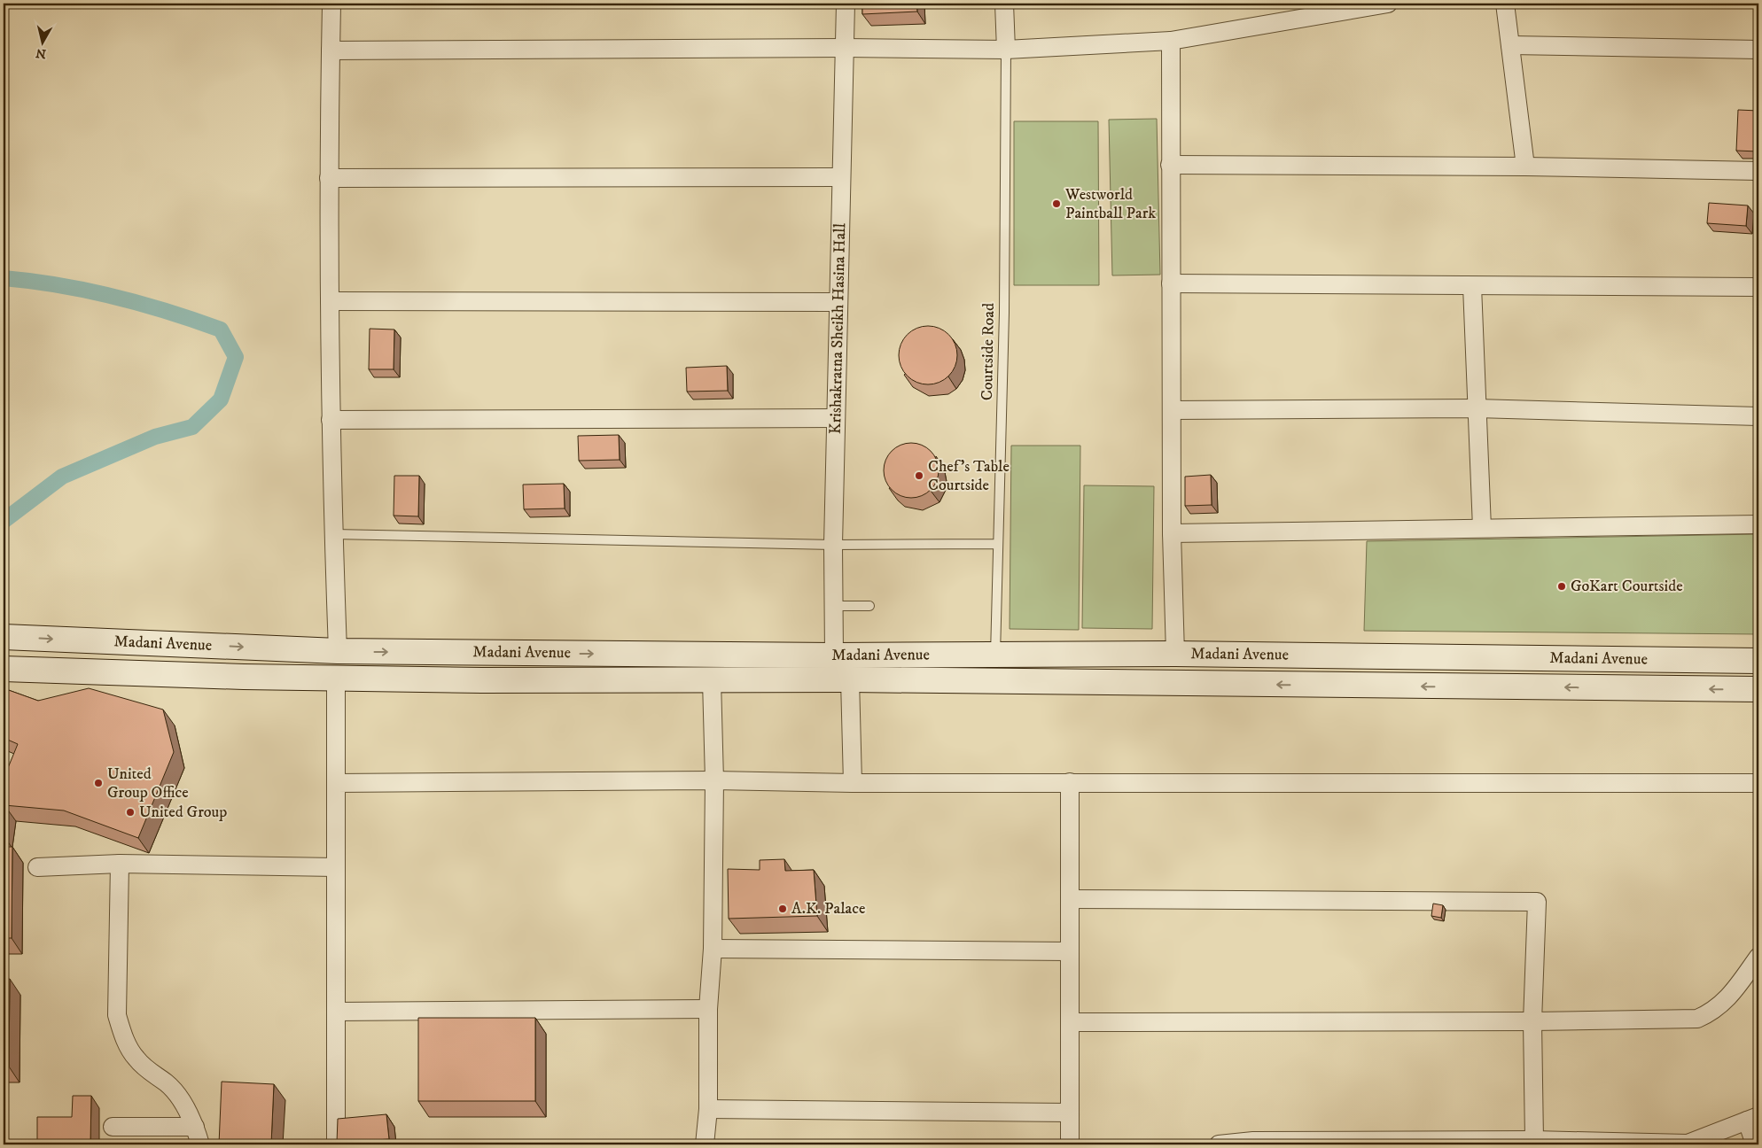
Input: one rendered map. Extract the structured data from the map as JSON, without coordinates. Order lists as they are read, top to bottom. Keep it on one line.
{"streets":{"main road":["Madani Avenue"],"street":["Krishakratna Sheikh Hasina Hall"],"lane":["Courtside Road"]},"crossings":[["Krishakratna Sheikh Hasina Hall","Madani Avenue"],["Courtside Road","Madani Avenue"]],"places":["Westworld Paintball Park","Chef's Table Courtside","GoKart Courtside","United Group Office","United Group","A.K. Palace"],"north":"bottom"}
